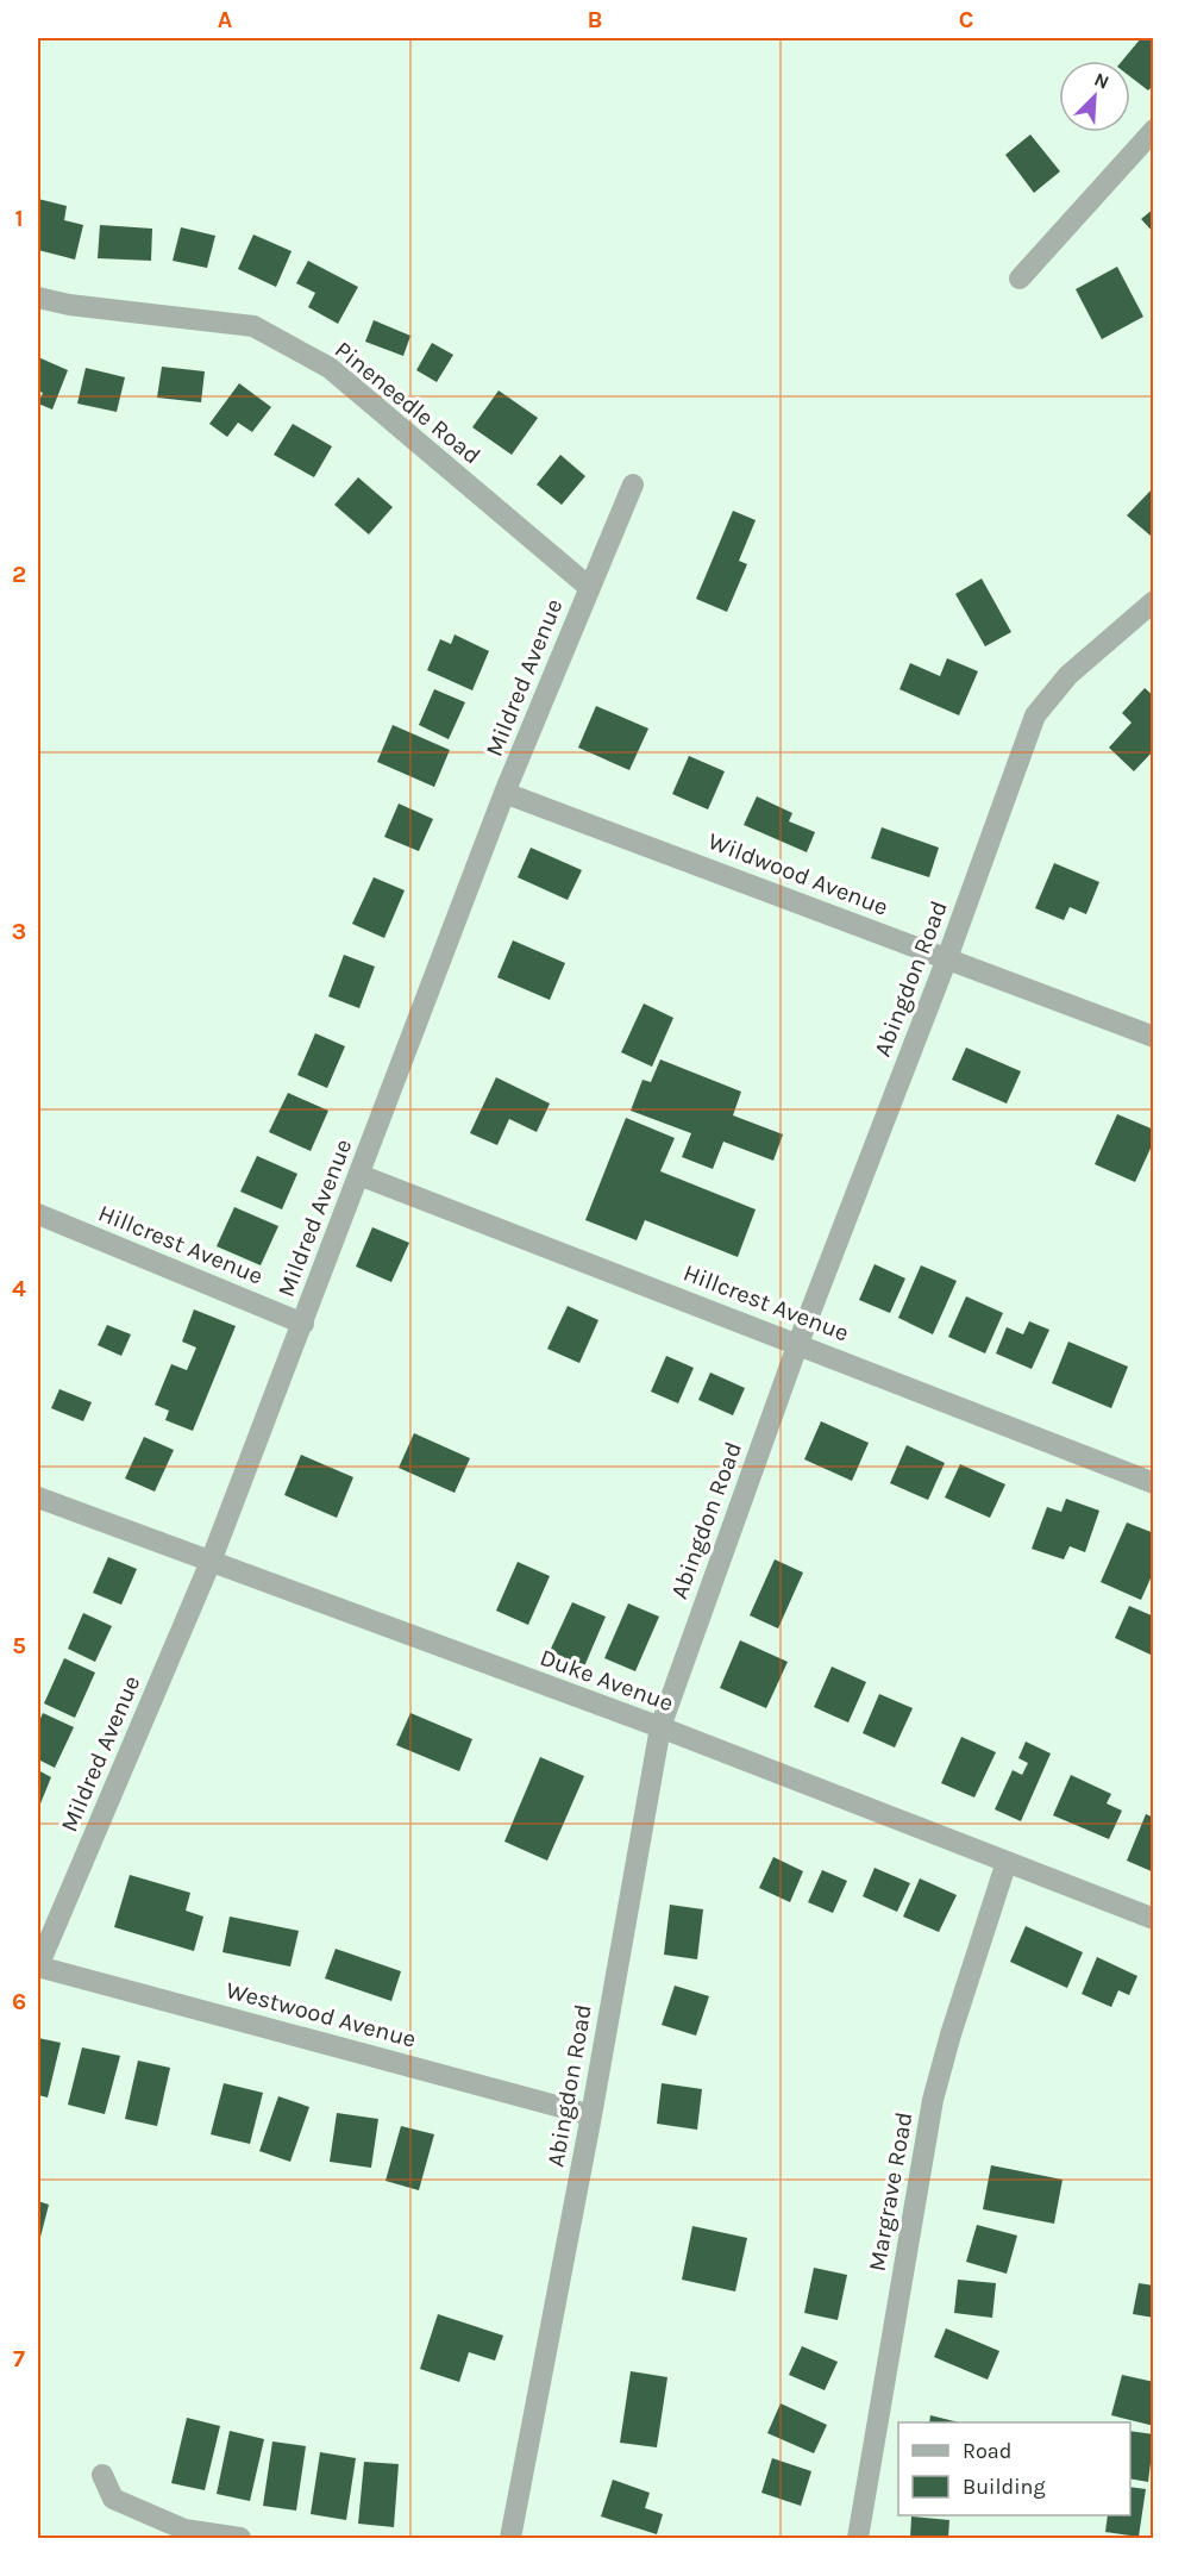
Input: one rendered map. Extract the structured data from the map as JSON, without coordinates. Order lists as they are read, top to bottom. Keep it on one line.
{"streets":{"street":["Pineneedle Road","Mildred Avenue","Wildwood Avenue","Abingdon Road","Hillcrest Avenue","Duke Avenue","Westwood Avenue","Margrave Road"]},"crossings":[["Pineneedle Road","Mildred Avenue"],["Mildred Avenue","Wildwood Avenue"],["Mildred Avenue","Hillcrest Avenue"],["Mildred Avenue","Duke Avenue"],["Mildred Avenue","Westwood Avenue"],["Wildwood Avenue","Abingdon Road"],["Abingdon Road","Hillcrest Avenue"],["Abingdon Road","Duke Avenue"],["Abingdon Road","Westwood Avenue"],["Duke Avenue","Margrave Road"]],"legend":["Road","Building"],"north":"top right","grid":{"columns":["A","B","C"],"rows":["1","2","3","4","5","6","7"]}}
